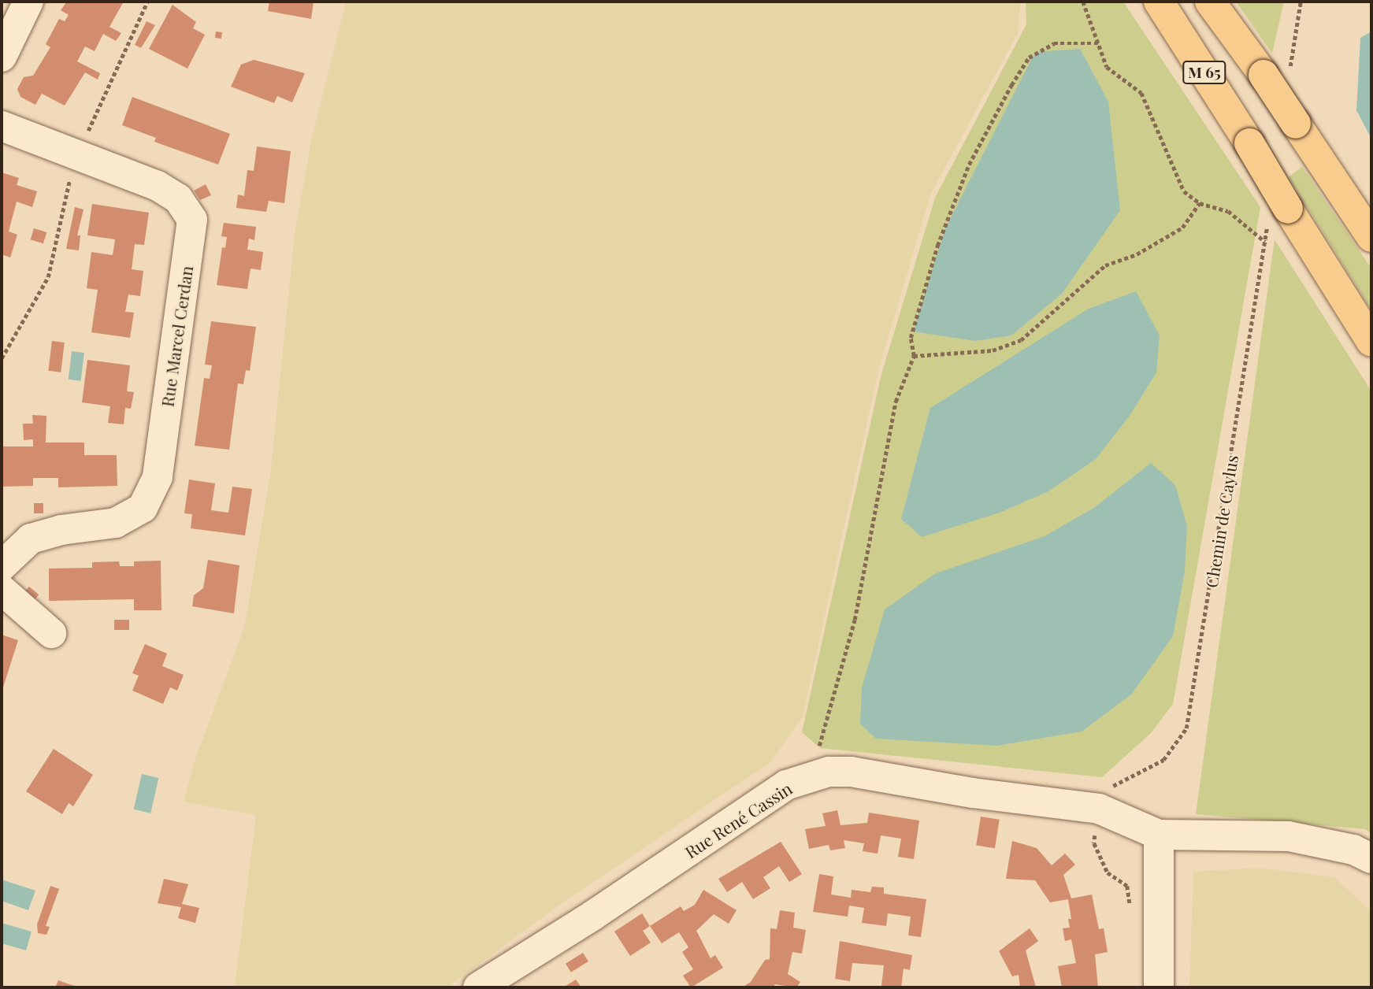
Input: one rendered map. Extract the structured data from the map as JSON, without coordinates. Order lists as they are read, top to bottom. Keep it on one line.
{"streets":{"main road":["M 65"],"street":["Rue Marcel Cerdan","Rue René Cassin"],"path":["Chemin de Caylus"]},"crossings":[["M 65","Chemin de Caylus"],["Chemin de Caylus","Rue René Cassin"]]}
